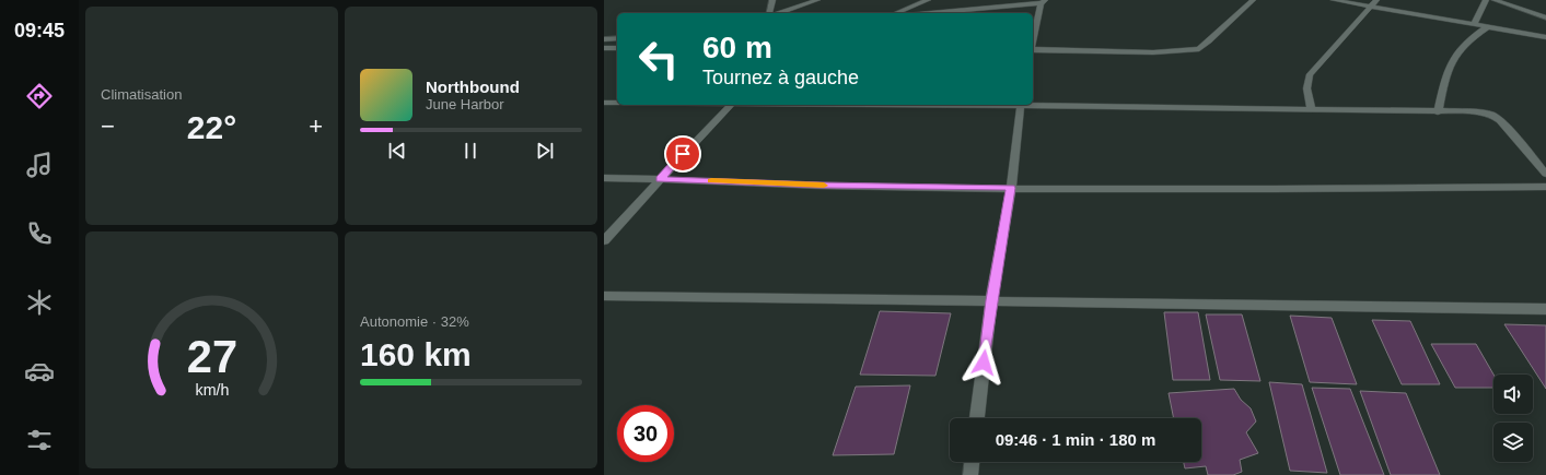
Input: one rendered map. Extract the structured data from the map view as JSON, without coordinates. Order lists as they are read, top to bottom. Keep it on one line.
{"page":{"tabs":"09:45","tile":["Climatisation",["Autonomie · 32%","160 km"]],"turn":["60 m","Tournez à gauche"],"song":["Northbound","June Harbor"],"heat":["−","22°","+"],"limit":"30","trip":"09:46 · 1 min · 180 m","gauge":["27","km/h"]}}
